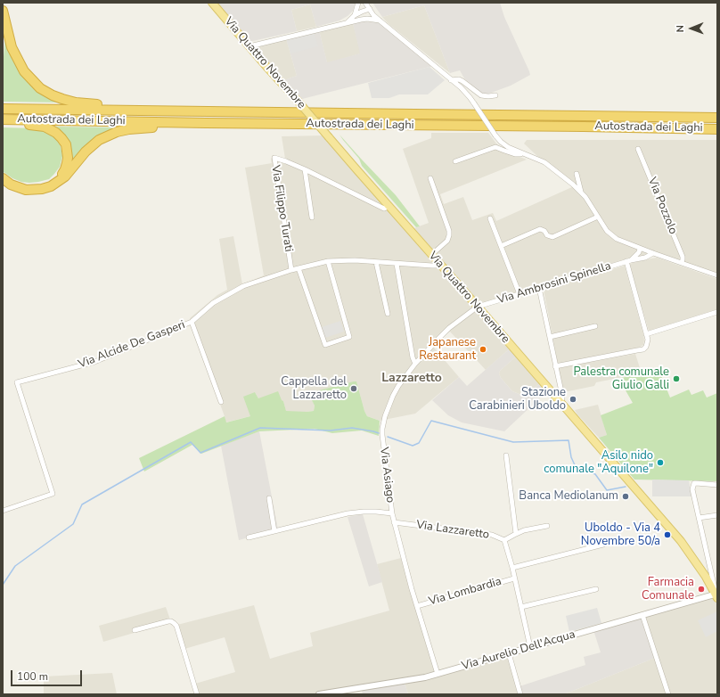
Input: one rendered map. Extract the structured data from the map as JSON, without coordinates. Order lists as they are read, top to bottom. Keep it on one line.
{"streets":{"highway":["Autostrada dei Laghi"],"main road":["Via Quattro Novembre"],"street":["Via Pozzolo","Via Filippo Turati","Via Ambrosini Spinella","Via Alcide De Gasperi","Via Asiago","Via Lazzaretto","Via Lombardia","Via Aurelio Dell'Acqua"]},"crossings":[["Via Quattro Novembre","Via Filippo Turati"],["Via Quattro Novembre","Via Ambrosini Spinella"],["Via Quattro Novembre","Via Alcide De Gasperi"],["Via Quattro Novembre","Via Asiago"],["Via Quattro Novembre","Via Aurelio Dell'Acqua"],["Via Filippo Turati","Via Alcide De Gasperi"],["Via Ambrosini Spinella","Via Asiago"],["Via Asiago","Via Lazzaretto"],["Via Asiago","Via Lombardia"],["Via Asiago","Via Aurelio Dell'Acqua"],["Via Lazzaretto","Via Lombardia"],["Via Lazzaretto","Via Aurelio Dell'Acqua"]],"districts":["Lazzaretto"],"places":["Japanese Restaurant","Palestra comunale Giulio Galli","Cappella del Lazzaretto","Stazione Carabinieri Uboldo","Asilo nido comunale \"Aquilone\"","Banca Mediolanum","Uboldo - Via 4 Novembre 50/a","Farmacia Comunale"],"scale_bar":"100 m","north":"left"}
